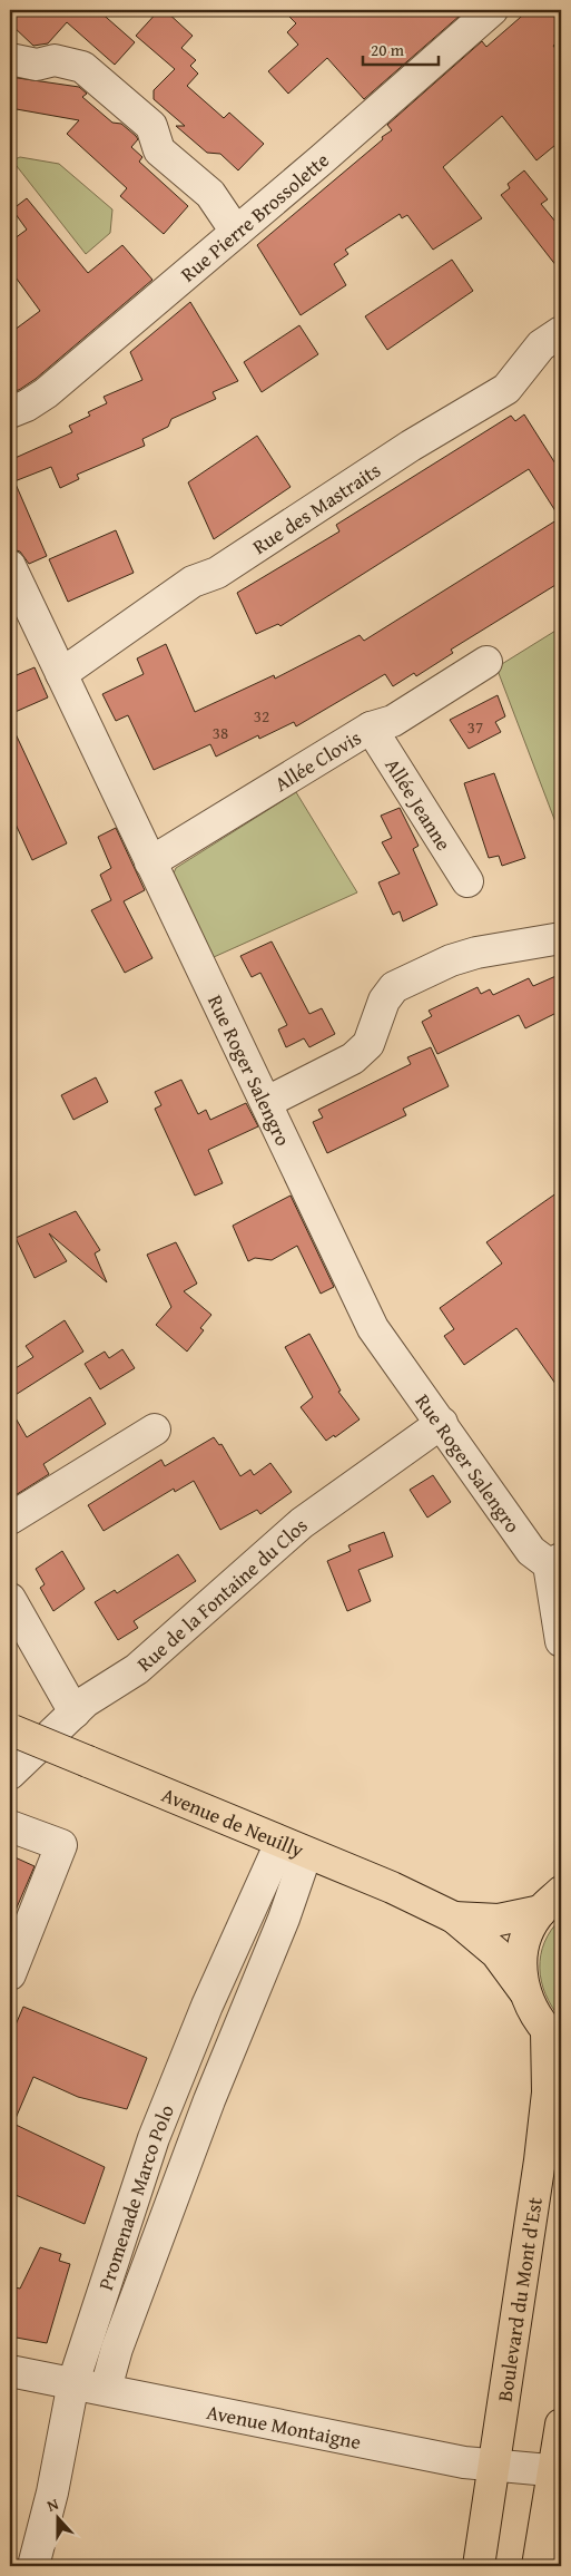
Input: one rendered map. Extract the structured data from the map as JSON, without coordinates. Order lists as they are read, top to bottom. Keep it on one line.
{"streets":{"main road":["Avenue de Neuilly","Boulevard du Mont d'Est"],"street":["Rue Pierre Brossolette","Rue des Mastraits","Allée Clovis","Allée Jeanne","Rue Roger Salengro","Rue de la Fontaine du Clos","Promenade Marco Polo","Avenue Montaigne"]},"crossings":[["Rue des Mastraits","Rue Roger Salengro"],["Allée Clovis","Allée Jeanne"],["Allée Clovis","Rue Roger Salengro"],["Rue Roger Salengro","Rue de la Fontaine du Clos"],["Avenue de Neuilly","Promenade Marco Polo"],["Promenade Marco Polo","Avenue Montaigne"],["Boulevard du Mont d'Est","Avenue Montaigne"]],"house_numbers":["32","37","38"],"scale_bar":"20 m","north":"top"}
